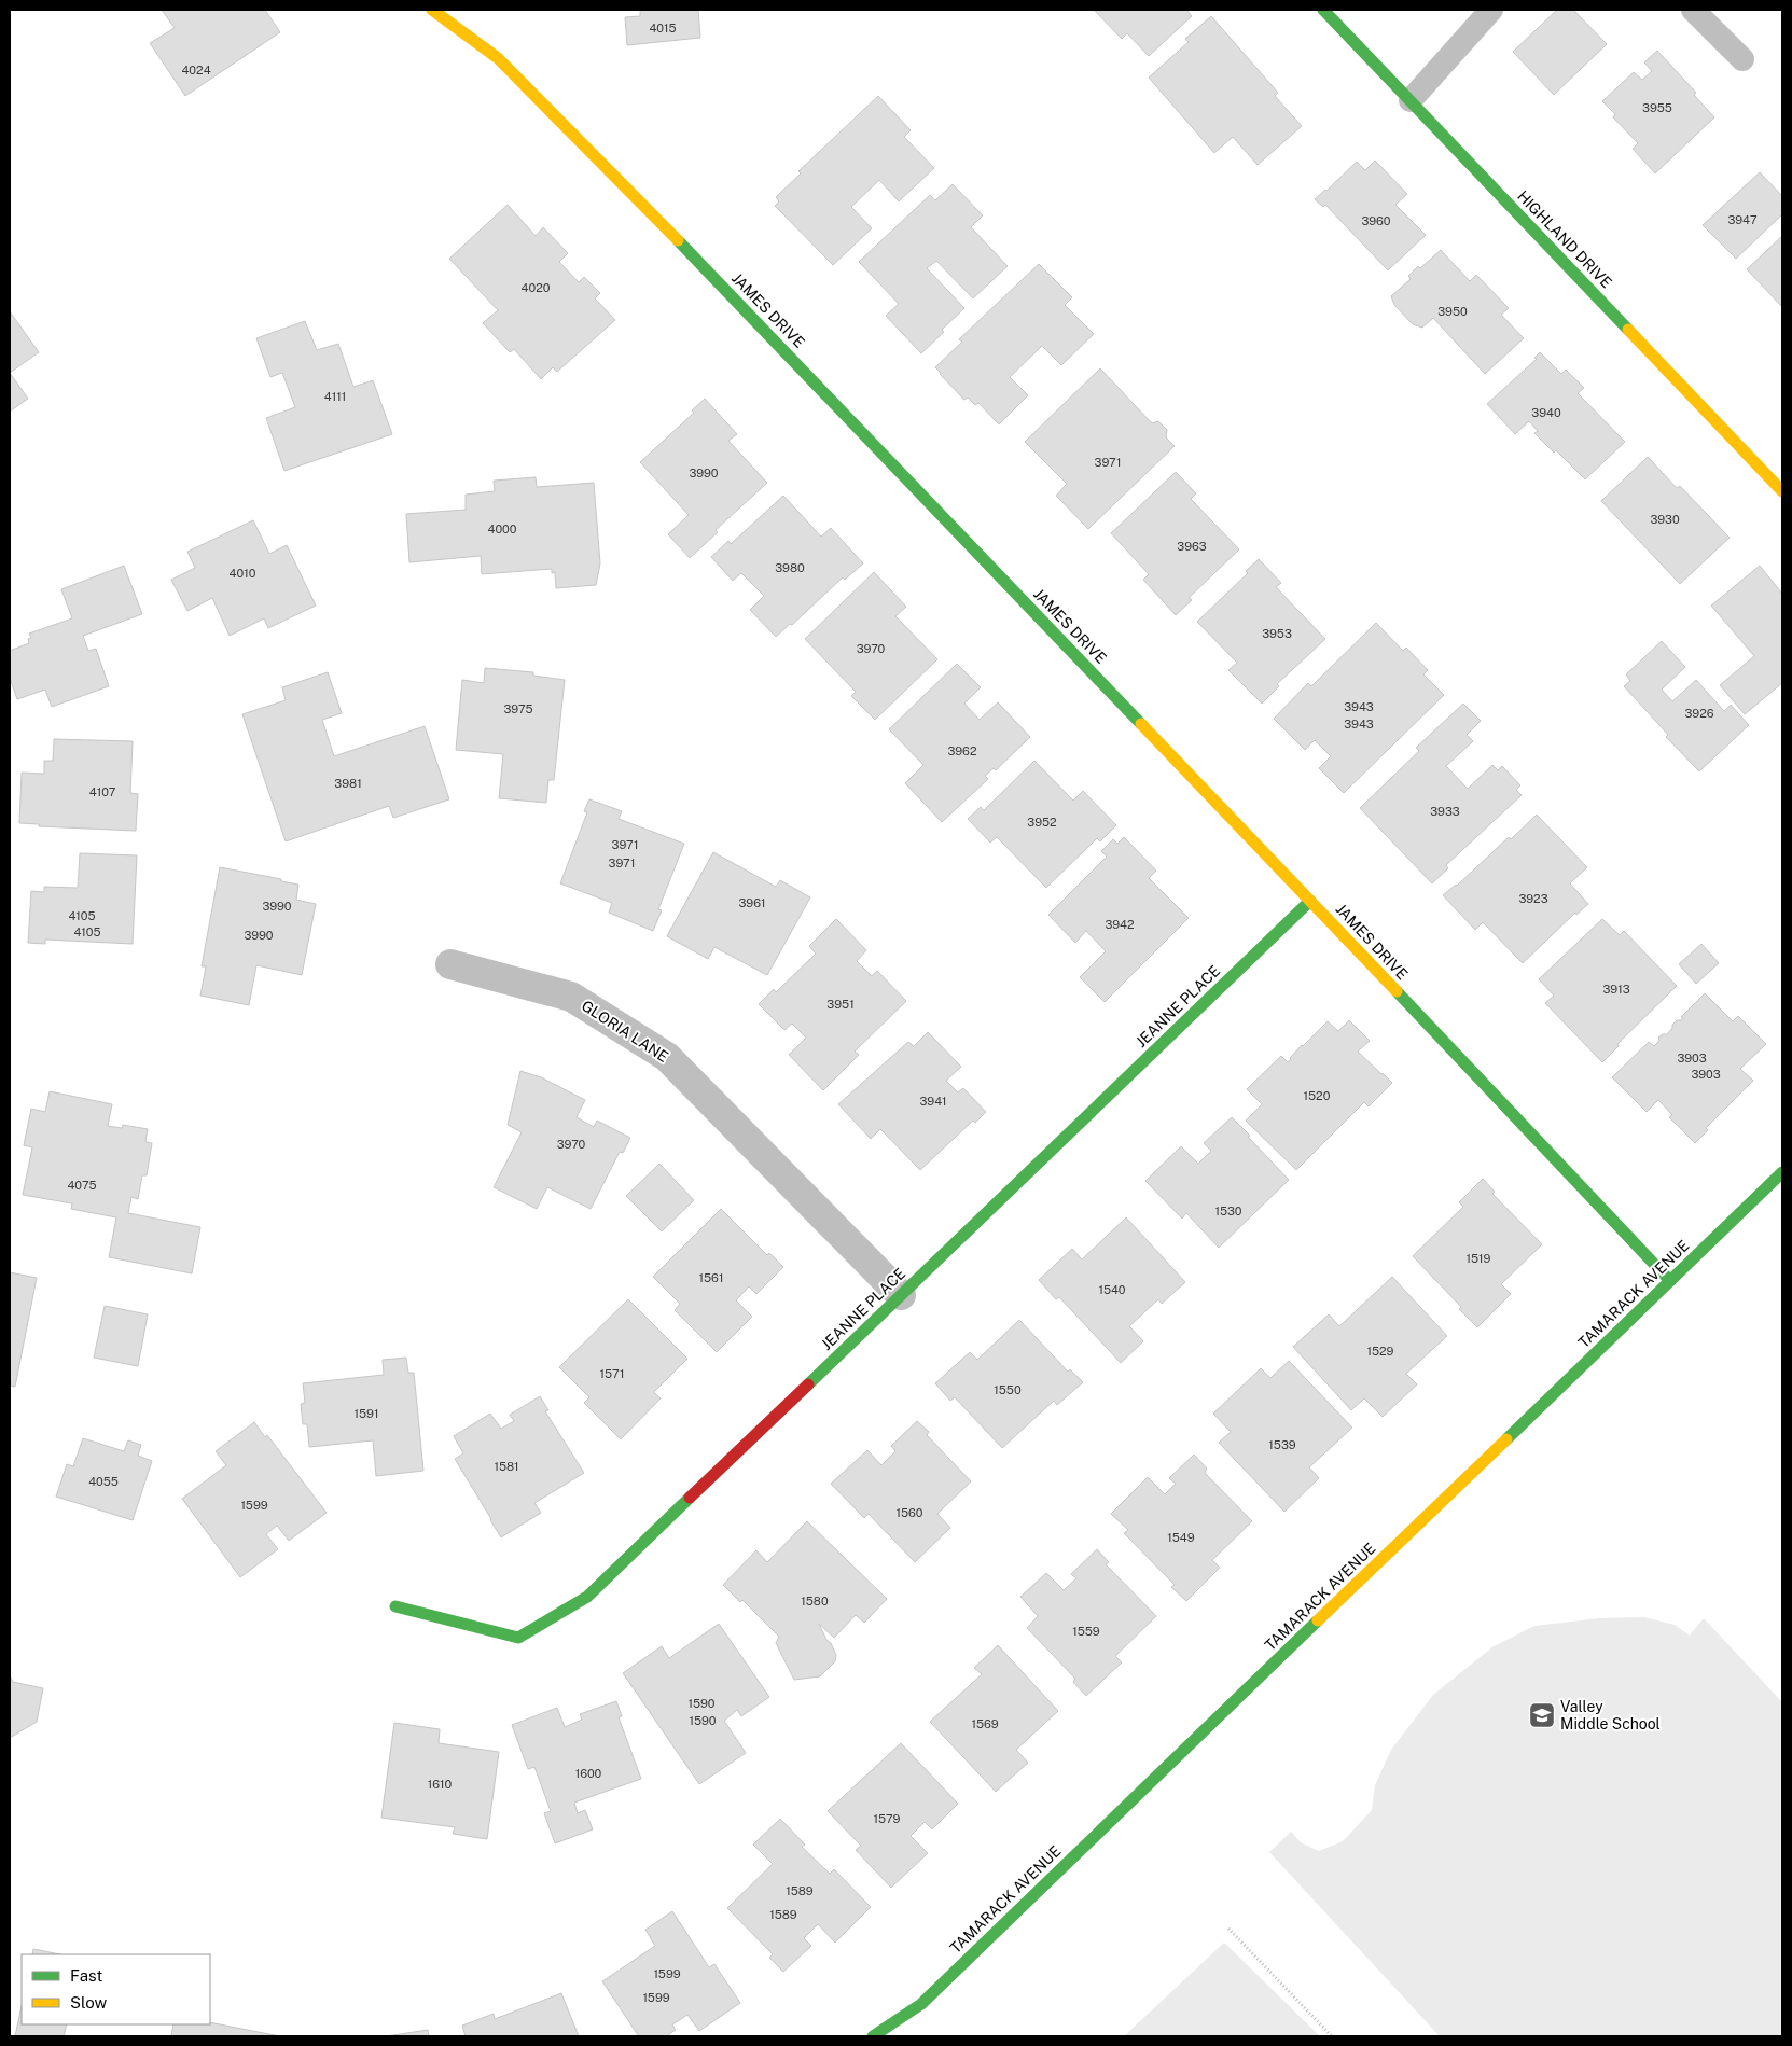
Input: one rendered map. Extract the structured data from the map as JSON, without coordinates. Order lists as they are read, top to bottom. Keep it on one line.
{"streets":{"street":["HIGHLAND DRIVE","JAMES DRIVE","JEANNE PLACE","GLORIA LANE","TAMARACK AVENUE"]},"crossings":[["JAMES DRIVE","JEANNE PLACE"],["JAMES DRIVE","TAMARACK AVENUE"],["JEANNE PLACE","GLORIA LANE"]],"places":{"school or university":["Valley Middle School"]},"house_numbers":["4015","4024","3955","3947","3960","4020","3950","4111","3940","3971","3990","3930","4000","3963","3980","4010","3953","3970","3943","3975","3926","3943","3962","3981","4107","3933","3952","3971","3971","3923","3961","3990","4105","3942","4105","3990","3913","3951","3903","3903","1520","3941","3970","4075","1530","1519","1561","1540","1529","1571","1550","1591","1539","1581","4055","1599","1560","1549","1580","1559","1590","1590","1569","1600","1610","1579","1589","1589","1599","1599"],"legend":["Fast","Slow"]}
